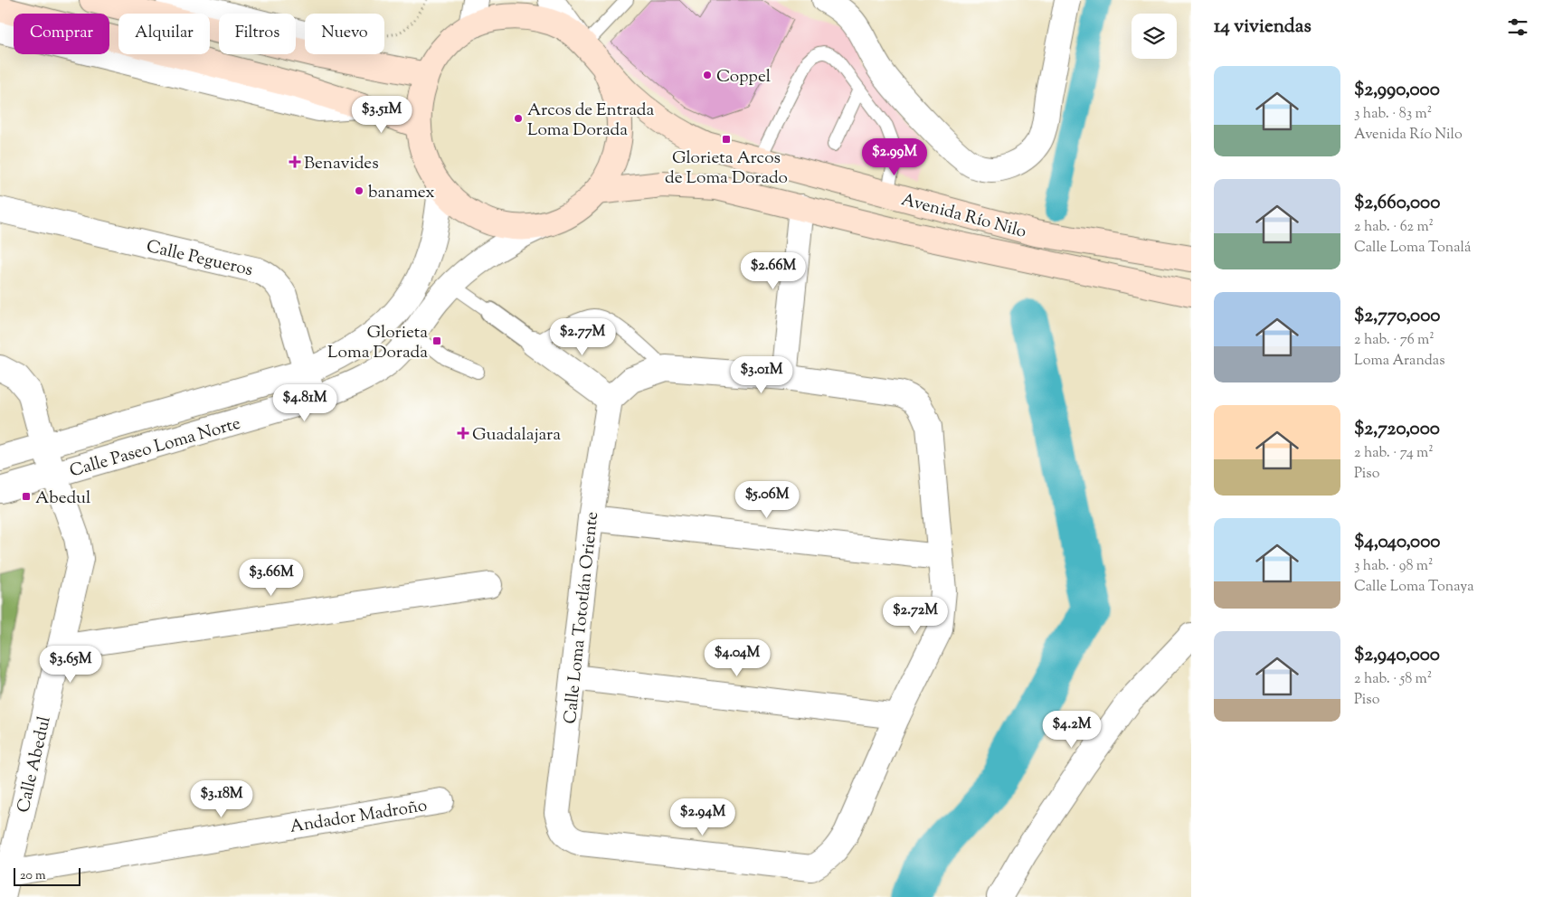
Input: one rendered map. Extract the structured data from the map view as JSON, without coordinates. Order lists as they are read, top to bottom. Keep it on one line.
{"streets":{"main road":["Avenida Río Nilo"],"street":["Calle Pegueros","Calle Paseo Loma Norte","Calle Loma Tototlán Oriente","Calle Abedul","Andador Madroño"]},"crossings":[["Calle Pegueros","Calle Paseo Loma Norte"],["Calle Paseo Loma Norte","Calle Abedul"],["Calle Abedul","Andador Madroño"]],"places":{"other":["Coppel","Arcos de Entrada Loma Dorada","banamex"],"transit":["Glorieta Arcos de Loma Dorado","Glorieta Loma Dorada","Abedul"],"health":["Benavides","Guadalajara"]},"scale_bar":"20 m","page":{"heading":"14 viviendas","chip":["Comprar","Alquilar","Filtros","Nuevo"],"list":[{"name":"$2,990,000","note":"3 hab. · 83 m² · Avenida Río Nilo"},{"name":"$2,660,000","note":"2 hab. · 62 m² · Calle Loma Tonalá"},{"name":"$2,770,000","note":"2 hab. · 76 m² · Loma Arandas"},{"name":"$2,720,000","note":"2 hab. · 74 m² · Piso"},{"name":"$4,040,000","note":"3 hab. · 98 m² · Calle Loma Tonaya"},{"name":"$2,940,000","note":"2 hab. · 58 m² · Piso"}],"price":["$3.51M","$2.99M","$2.66M","$2.77M","$3.01M","$4.81M","$5.06M","$3.66M","$2.72M","$4.04M","$3.65M","$4.2M","$3.18M","$2.94M"],"scale":"20 m"}}
